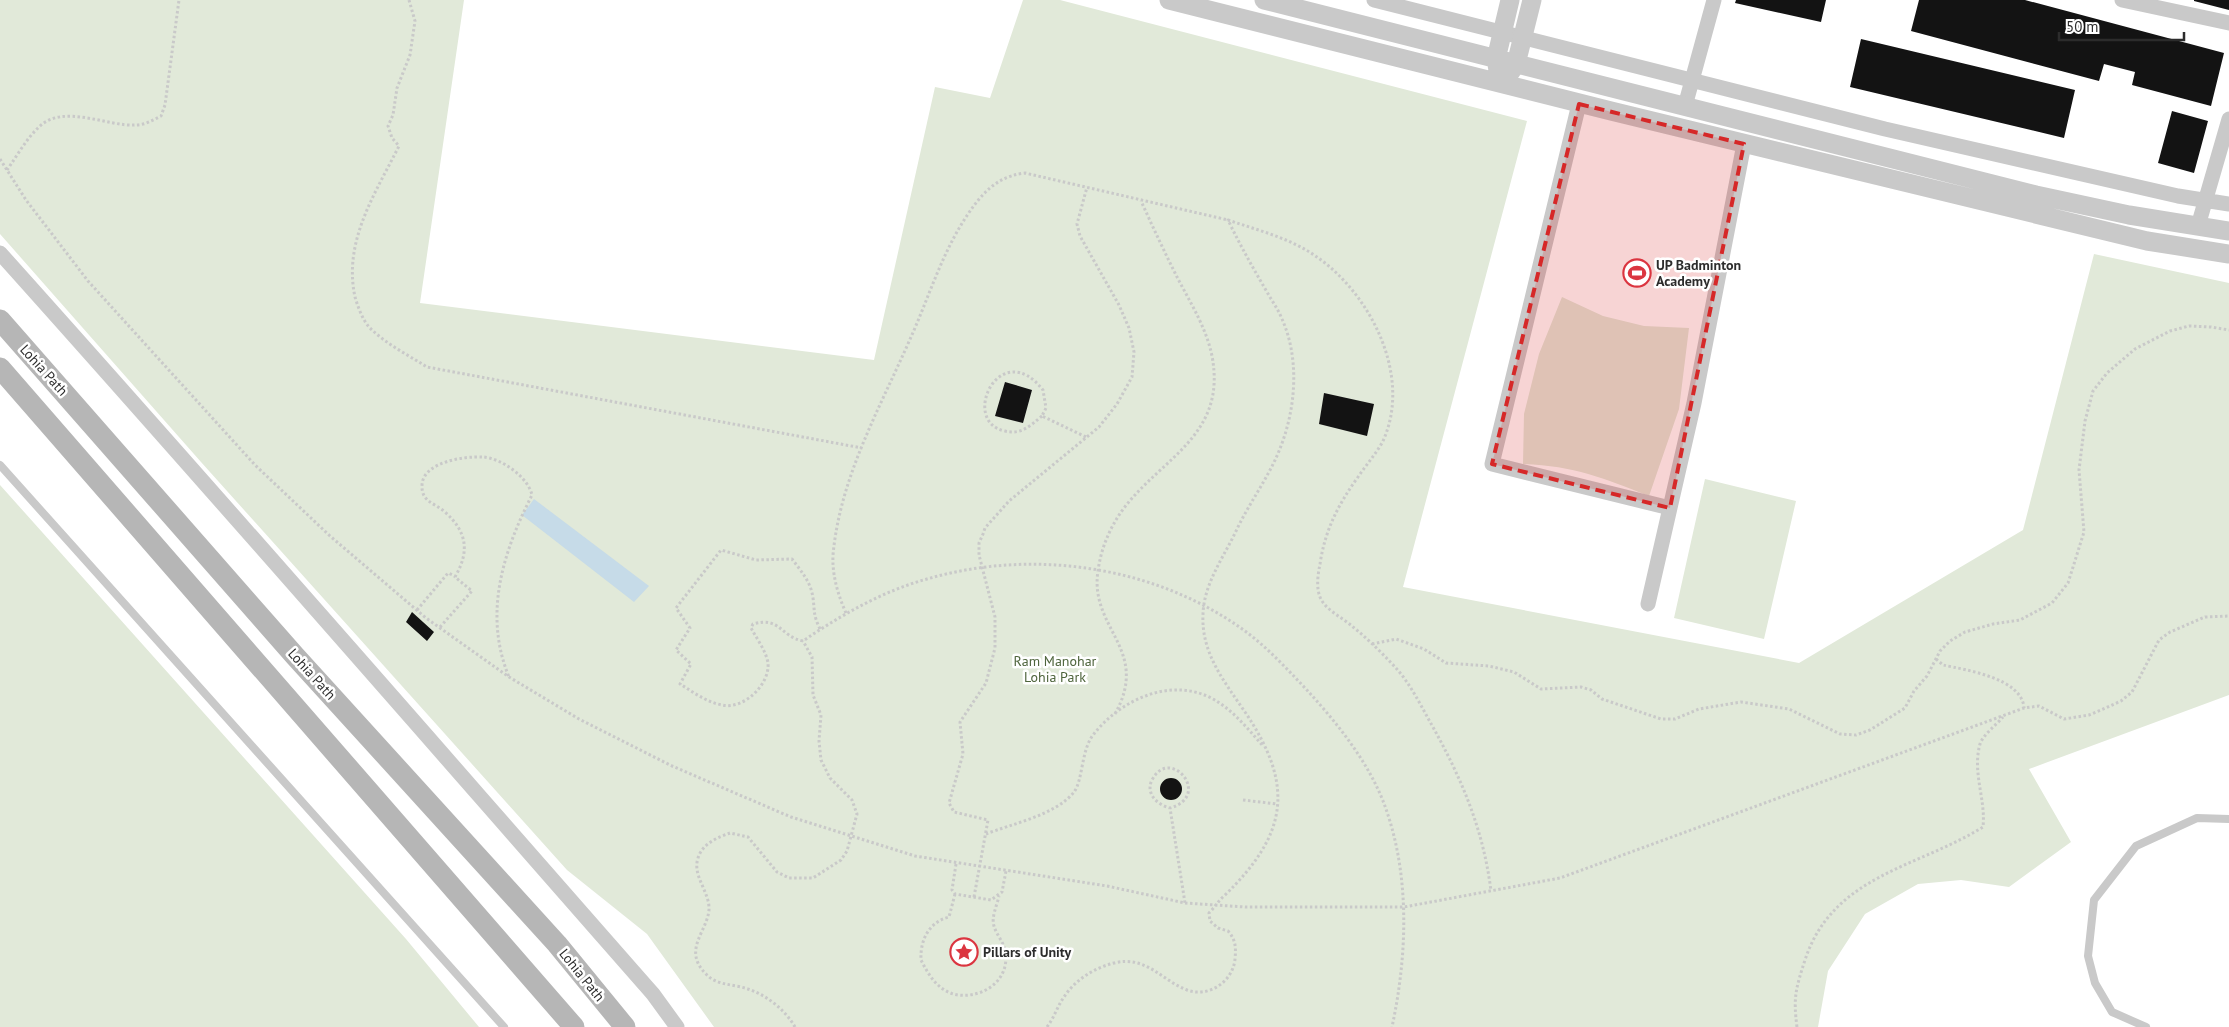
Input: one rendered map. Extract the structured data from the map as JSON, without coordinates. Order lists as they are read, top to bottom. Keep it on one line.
{"streets":{"main road":["Lohia Path"]},"parks":["Ram Manohar Lohia Park"],"places":{"sports":["UP Badminton Academy"],"place":["Pillars of Unity"]},"scale_bar":"50 m"}
